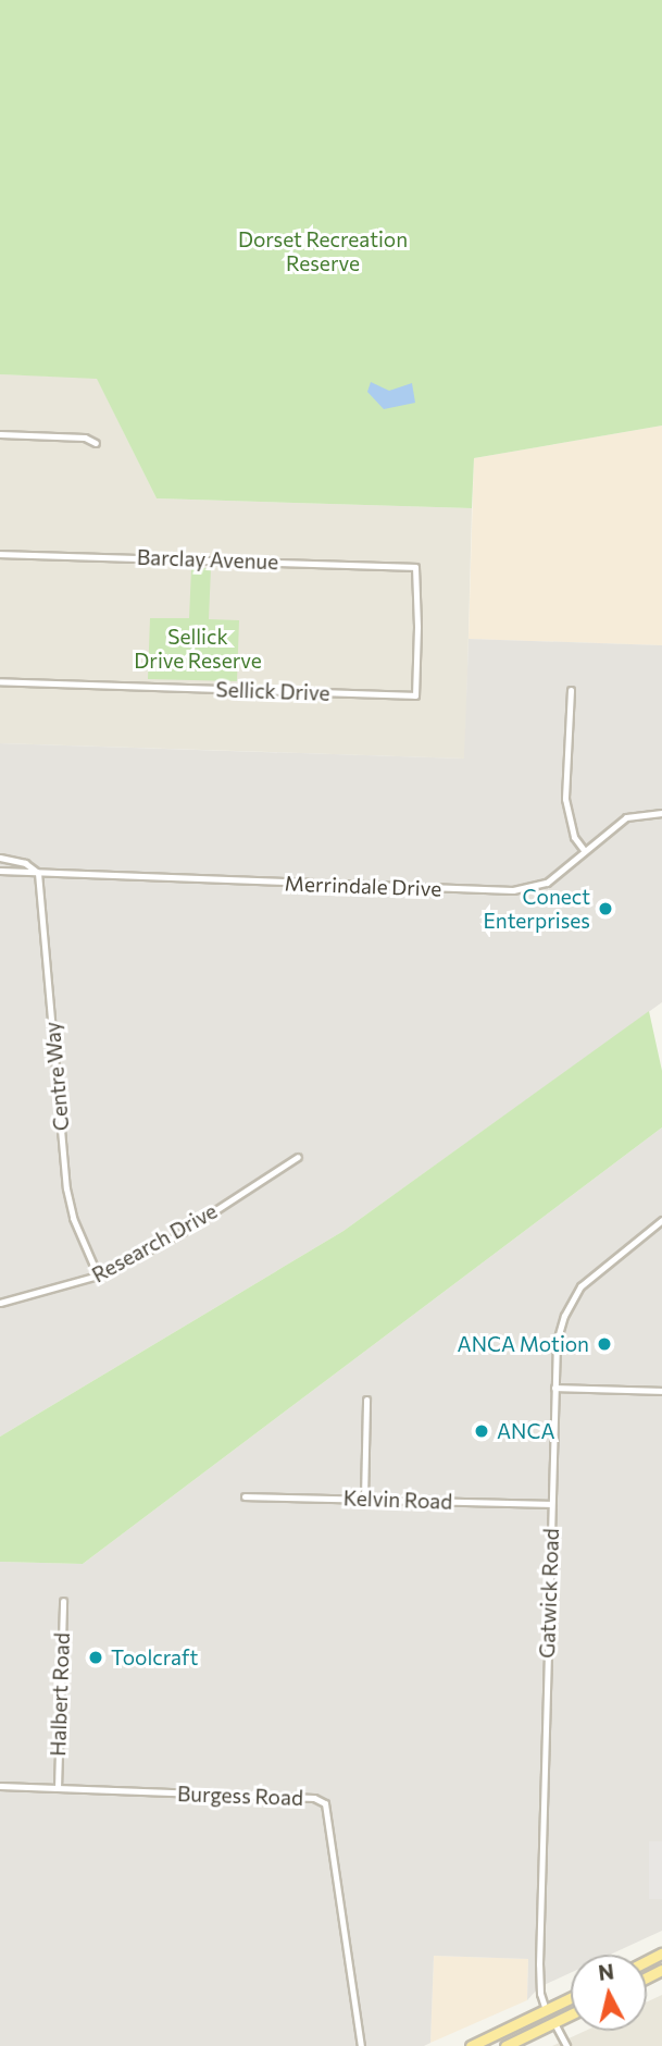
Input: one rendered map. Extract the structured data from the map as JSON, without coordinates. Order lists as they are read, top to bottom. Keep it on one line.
{"streets":{"street":["Barclay Avenue","Sellick Drive","Merrindale Drive","Centre Way","Research Drive","Kelvin Road","Gatwick Road","Halbert Road","Burgess Road"]},"crossings":[["Barclay Avenue","Sellick Drive"],["Merrindale Drive","Centre Way"],["Centre Way","Research Drive"],["Kelvin Road","Gatwick Road"],["Halbert Road","Burgess Road"]],"parks":["Dorset Recreation Reserve","Sellick Drive Reserve"],"places":["Conect Enterprises","ANCA Motion","ANCA","Toolcraft"],"north":"top"}
